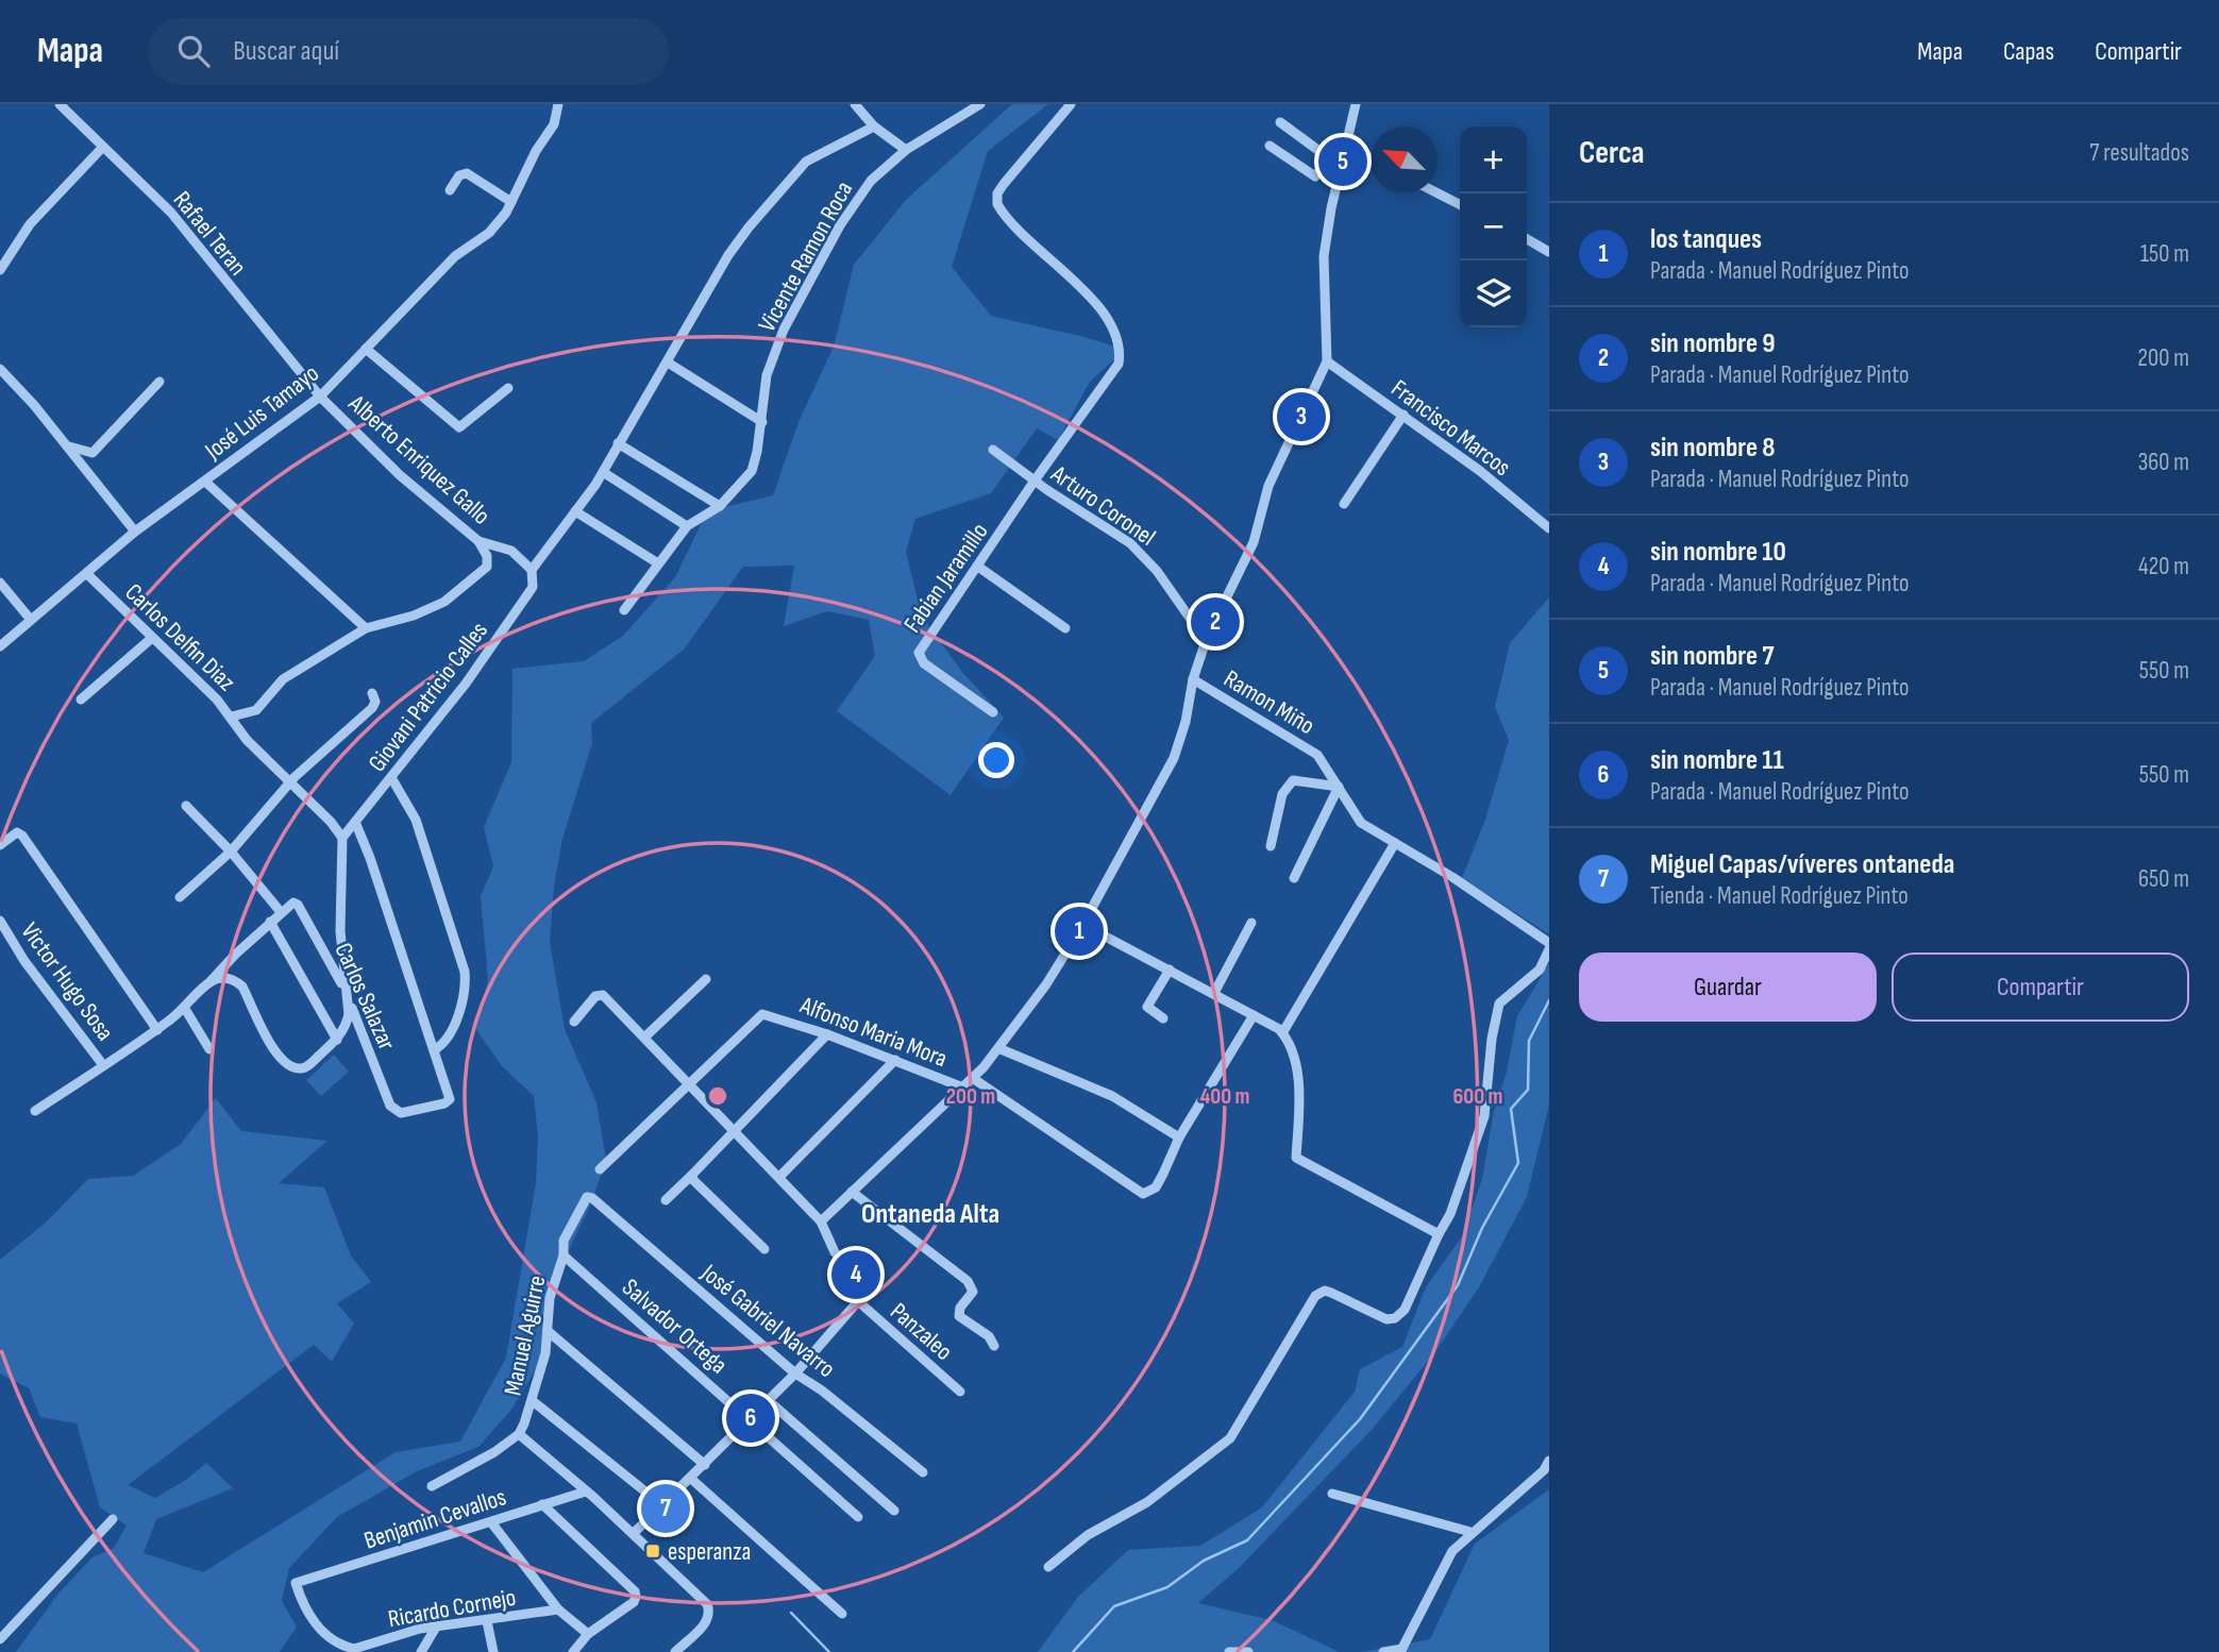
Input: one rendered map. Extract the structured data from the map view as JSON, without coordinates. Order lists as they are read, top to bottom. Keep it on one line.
{"streets":{"street":["Rafael Teran","Vicente Ramon Roca","José Luis Tamayo","Francisco Marcos","Alberto Enriquez Gallo","Arturo Coronel","Fabian Jaramillo","Carlos Delfin Diaz","Giovani Patricio Calles","Ramon Miño","Victor Hugo Sosa","Carlos Salazar","Alfonso Maria Mora","José Gabriel Navarro","Salvador Ortega","Panzaleo","Manuel Aguirre","Benjamin Cevallos","Ricardo Cornejo"]},"crossings":[["Rafael Teran","José Luis Tamayo"],["Rafael Teran","Alberto Enriquez Gallo"],["José Luis Tamayo","Alberto Enriquez Gallo"],["José Luis Tamayo","Carlos Delfin Diaz"],["Alberto Enriquez Gallo","Carlos Delfin Diaz"],["Alberto Enriquez Gallo","Giovani Patricio Calles"],["Arturo Coronel","Fabian Jaramillo"],["José Gabriel Navarro","Manuel Aguirre"],["Salvador Ortega","Manuel Aguirre"],["Benjamin Cevallos","Ricardo Cornejo"]],"districts":["Ontaneda Alta"],"places":{"transit":["esperanza"]},"north":"top left","page":{"header":"Mapa","search":"Buscar aquí","nav":["Mapa","Capas","Compartir"],"heading":["Cerca","7 resultados"],"map_buttons":["+","−"],"pins":["5","3","2","1","4","6","7"],"list":[{"mark":"1","name":"los tanques","note":"Parada · Manuel Rodríguez Pinto","value":"150 m"},{"mark":"2","name":"sin nombre 9","note":"Parada · Manuel Rodríguez Pinto","value":"200 m"},{"mark":"3","name":"sin nombre 8","note":"Parada · Manuel Rodríguez Pinto","value":"360 m"},{"mark":"4","name":"sin nombre 10","note":"Parada · Manuel Rodríguez Pinto","value":"420 m"},{"mark":"5","name":"sin nombre 7","note":"Parada · Manuel Rodríguez Pinto","value":"550 m"},{"mark":"6","name":"sin nombre 11","note":"Parada · Manuel Rodríguez Pinto","value":"550 m"},{"mark":"7","name":"Miguel Capas/víveres ontaneda","note":"Tienda · Manuel Rodríguez Pinto","value":"650 m"}],"buttons":["Guardar","Compartir"]},"rings":["200 m","400 m","600 m"]}
